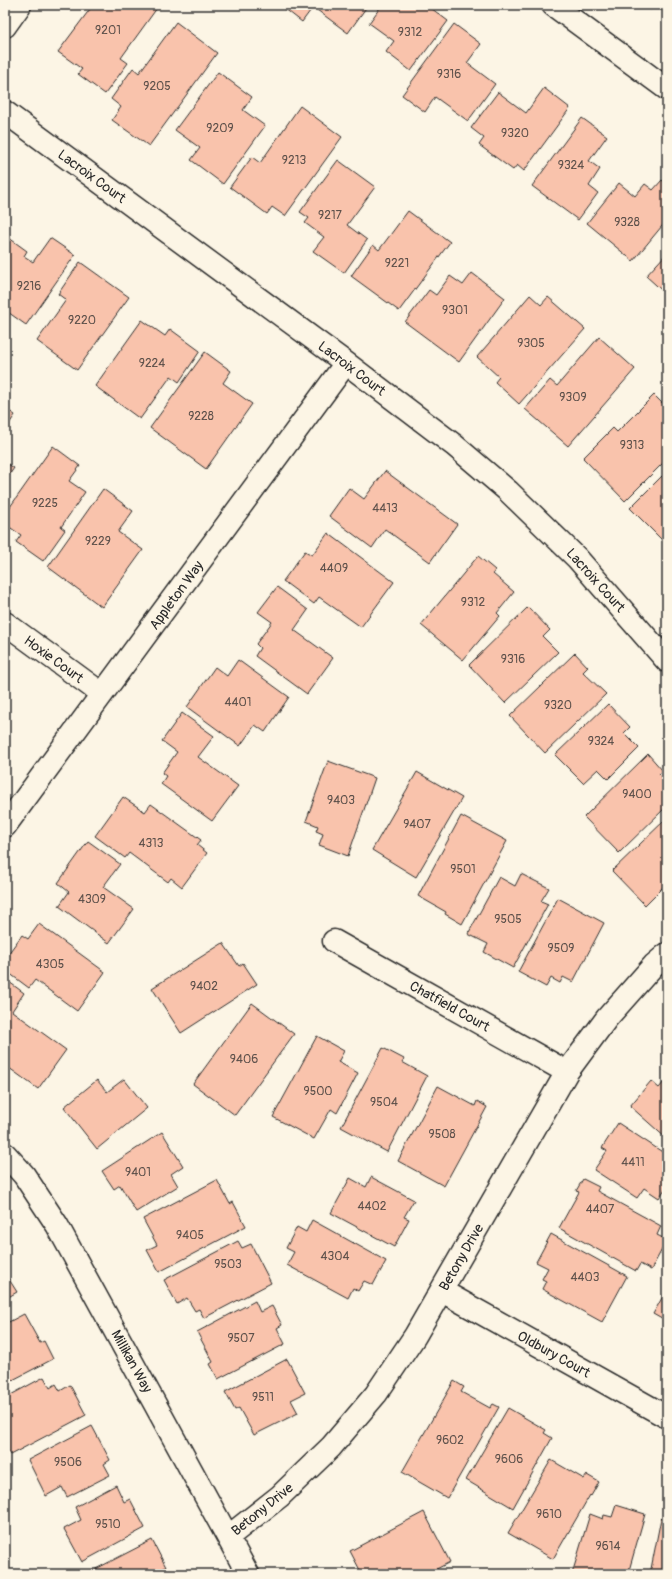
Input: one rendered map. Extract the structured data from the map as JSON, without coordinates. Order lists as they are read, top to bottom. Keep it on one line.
{"streets":{"street":["Lacroix Court","Appleton Way","Hoxie Court","Chatfield Court","Betony Drive","Oldbury Court","Millikan Way"]},"crossings":[["Lacroix Court","Appleton Way"],["Appleton Way","Hoxie Court"],["Chatfield Court","Betony Drive"],["Betony Drive","Oldbury Court"],["Betony Drive","Millikan Way"]],"house_numbers":["9201","9312","9316","9205","9209","9320","9213","9324","9217","9328","9221","9216","9301","9220","9305","9224","9309","9228","9313","9225","4413","9229","4409","9312","9316","4401","9320","9324","9400","9403","9407","4313","9501","4309","9505","9509","4305","9402","9406","9500","9504","9508","4411","9401","4402","4407","9405","4304","9503","4403","9507","9511","9602","9606","9506","9610","9510","9614"]}
